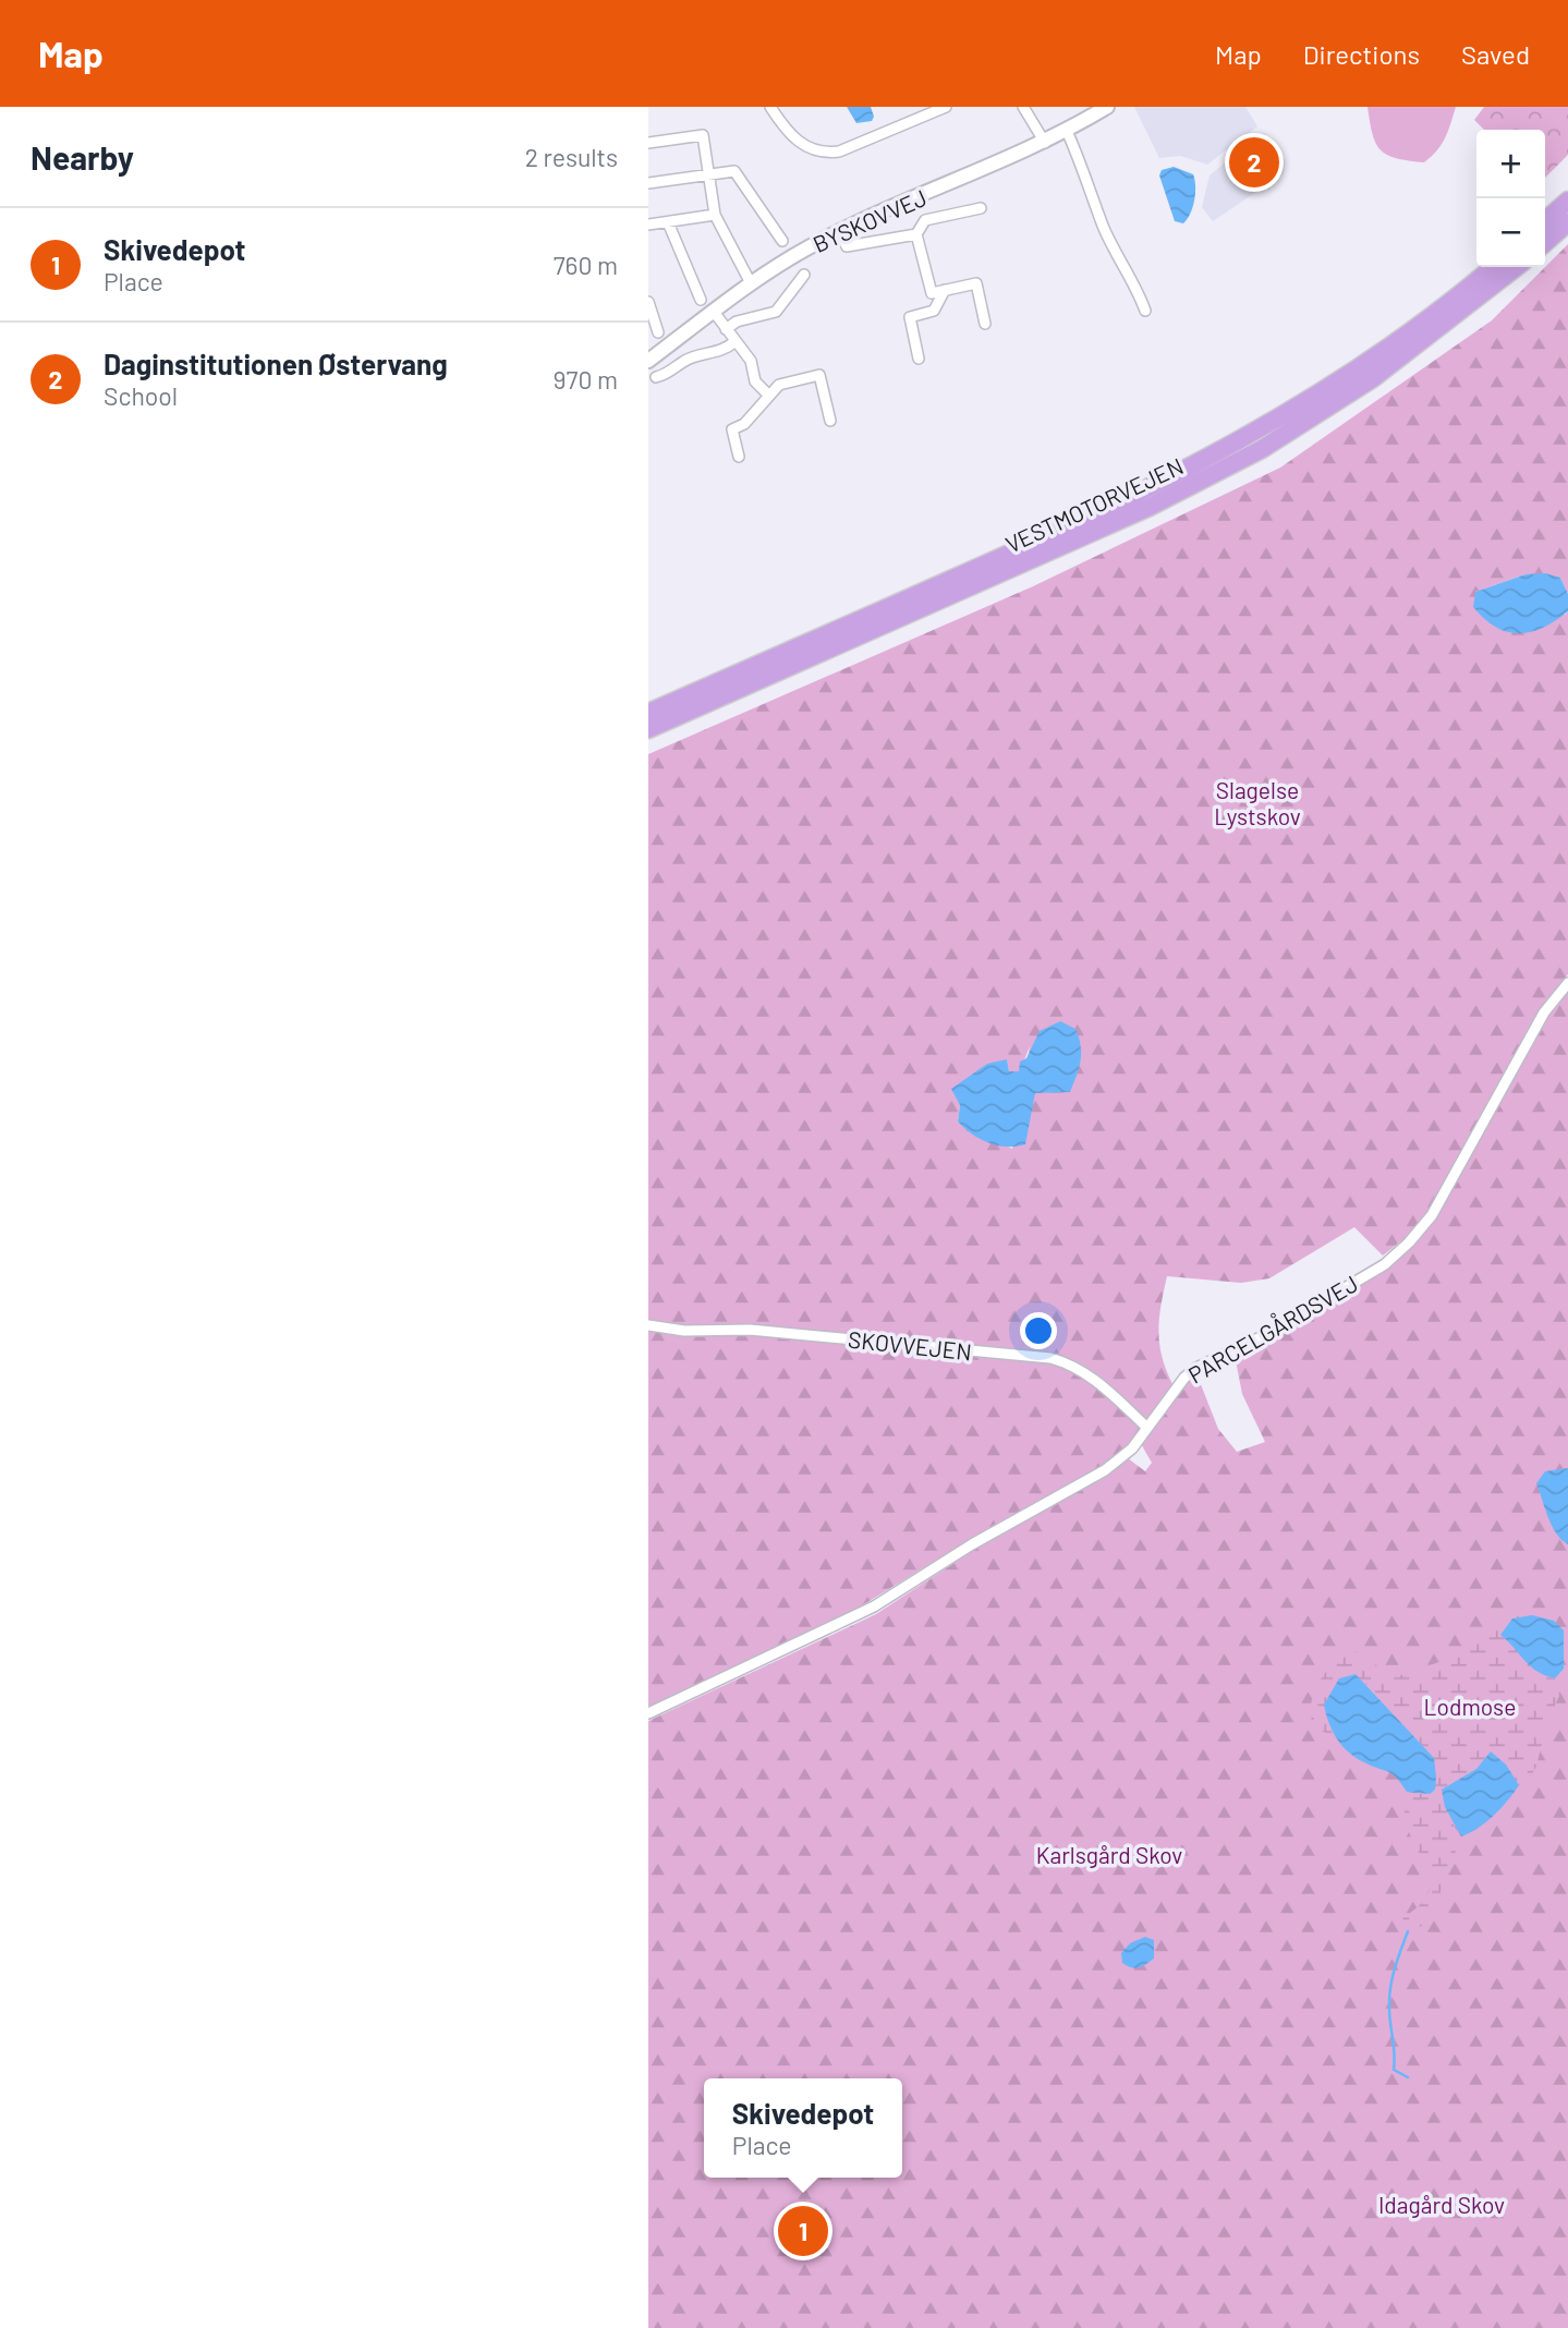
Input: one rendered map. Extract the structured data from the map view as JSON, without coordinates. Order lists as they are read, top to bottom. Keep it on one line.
{"streets":{"highway":["VESTMOTORVEJEN"],"main road":["BYSKOVVEJ"],"street":["PARCELGÅRDSVEJ","SKOVVEJEN"]},"crossings":[["PARCELGÅRDSVEJ","SKOVVEJEN"]],"parks":["Slagelse Lystskov","Lodmose","Karlsgård Skov","Idagård Skov"],"page":{"header":"Map","nav":["Map","Directions","Saved"],"heading":["Nearby","2 results"],"map_buttons":["+","−"],"pins":["2","1"],"list":[{"mark":"1","name":"Skivedepot","note":"Place","value":"760 m"},{"mark":"2","name":"Daginstitutionen Østervang","note":"School","value":"970 m"}],"popup":["Skivedepot","Place"]}}
